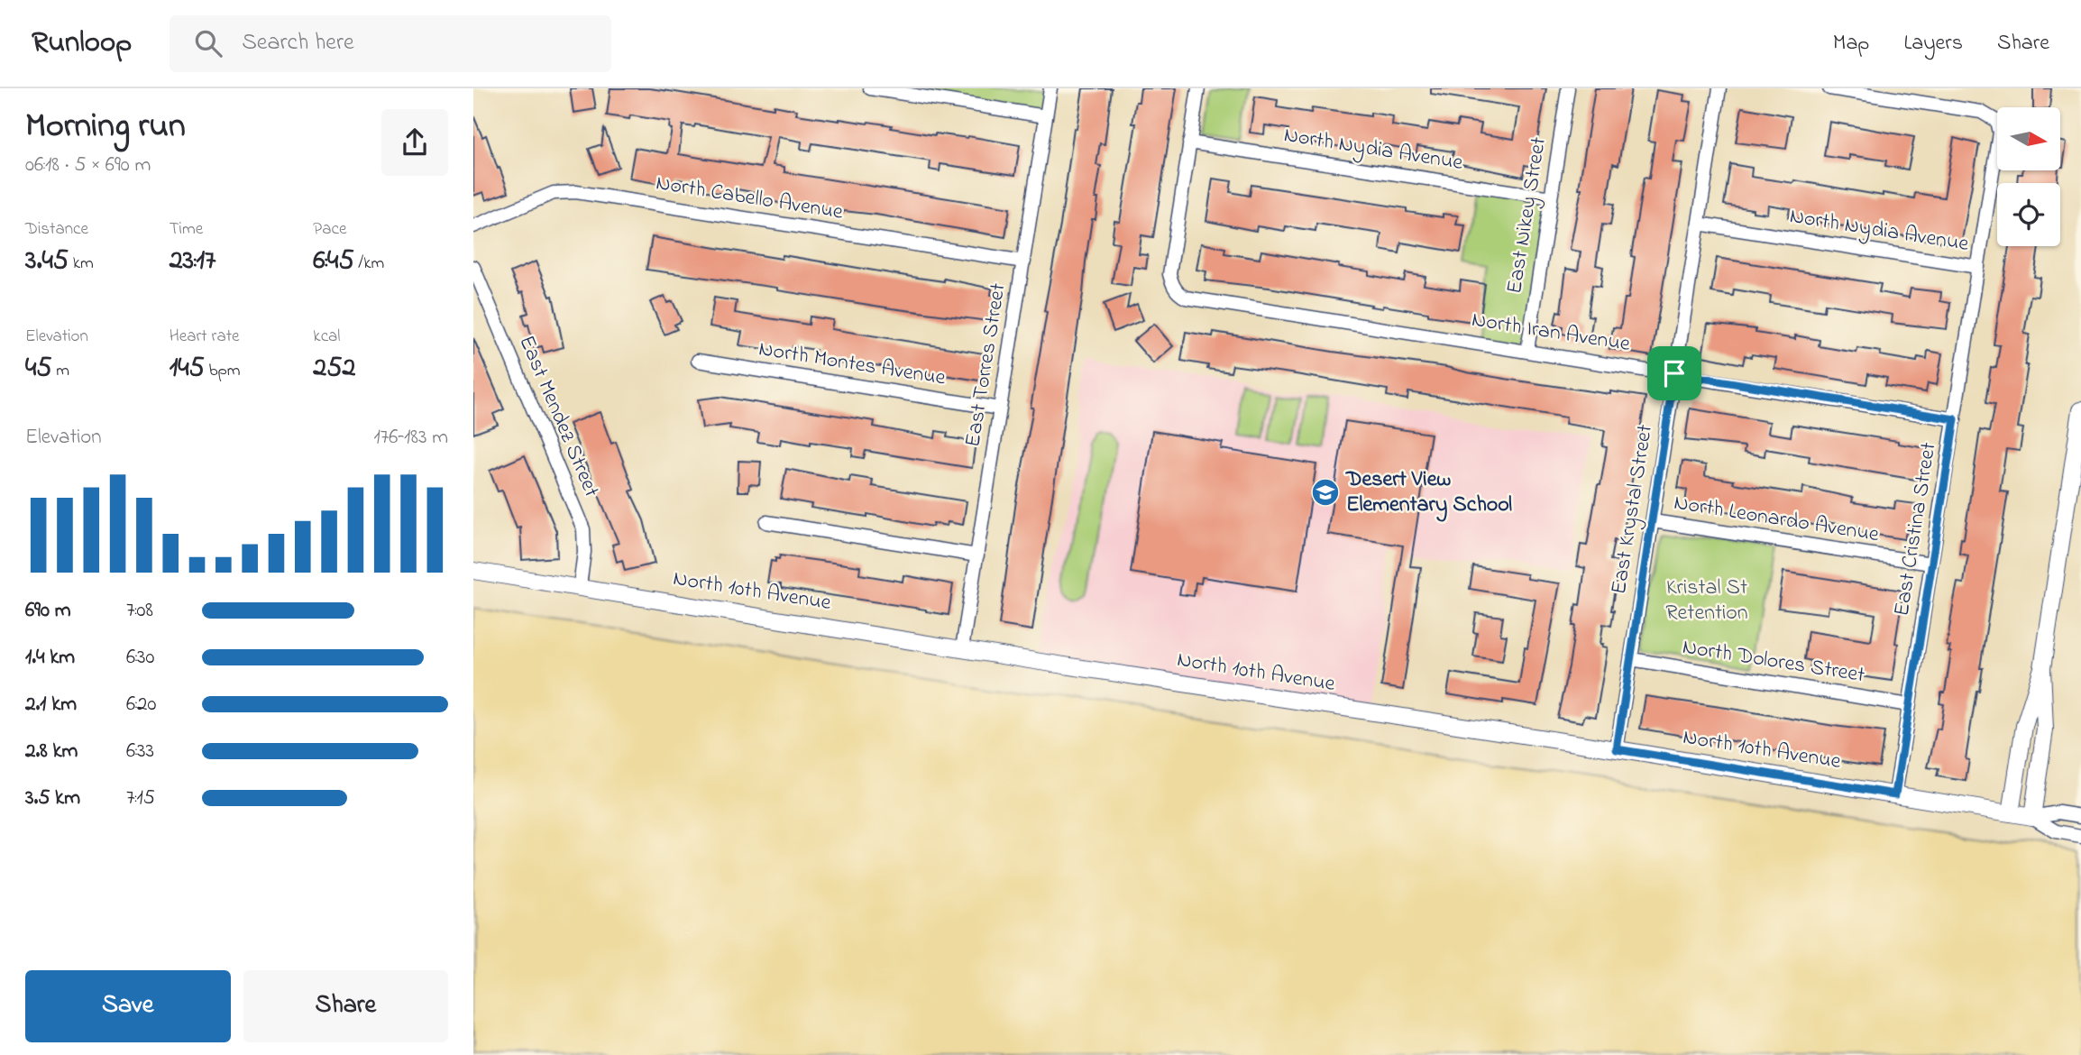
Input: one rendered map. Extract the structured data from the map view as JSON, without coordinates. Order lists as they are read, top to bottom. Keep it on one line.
{"streets":{"main road":["North 10th Avenue"],"street":["North Nydia Avenue","North Cabello Avenue","East Nikey Street","North Iran Avenue","North Montes Avenue","East Torres Street","East Mendez Street","East Krystal Street","North Leonardo Avenue","East Cristina Street","North Dolores Street"]},"crossings":[["North Nydia Avenue","East Nikey Street"],["North Nydia Avenue","North Iran Avenue"],["North Nydia Avenue","East Krystal Street"],["North Nydia Avenue","East Cristina Street"],["North Cabello Avenue","East Torres Street"],["East Nikey Street","North Iran Avenue"],["North Iran Avenue","East Krystal Street"],["North Iran Avenue","East Cristina Street"],["North Montes Avenue","East Torres Street"],["East Torres Street","North 10th Avenue"],["East Mendez Street","North 10th Avenue"],["East Krystal Street","North Leonardo Avenue"],["East Krystal Street","North 10th Avenue"],["East Krystal Street","North Dolores Street"],["North Leonardo Avenue","East Cristina Street"],["East Cristina Street","North 10th Avenue"],["East Cristina Street","North Dolores Street"]],"parks":["Kristal St Retention"],"places":{"school or university":["Desert View Elementary School"]},"north":"right","page":{"header":"Runloop","search":"Search here","nav":["Map","Layers","Share"],"heading":["Morning run","06:18 · 5 × 690 m"],"stats":[["Distance","3.45 km"],["Time","23:17"],["Pace","6:45 /km"],["Elevation","45 m"],["Heart rate","145 bpm"],["kcal","252"]],"chart":["Elevation","176–183 m"],"list":[{"name":"690 m","note":"7:08"},{"name":"1.4 km","note":"6:30"},{"name":"2.1 km","note":"6:20"},{"name":"2.8 km","note":"6:33"},{"name":"3.5 km","note":"7:15"}],"buttons":["Save","Share"]}}
